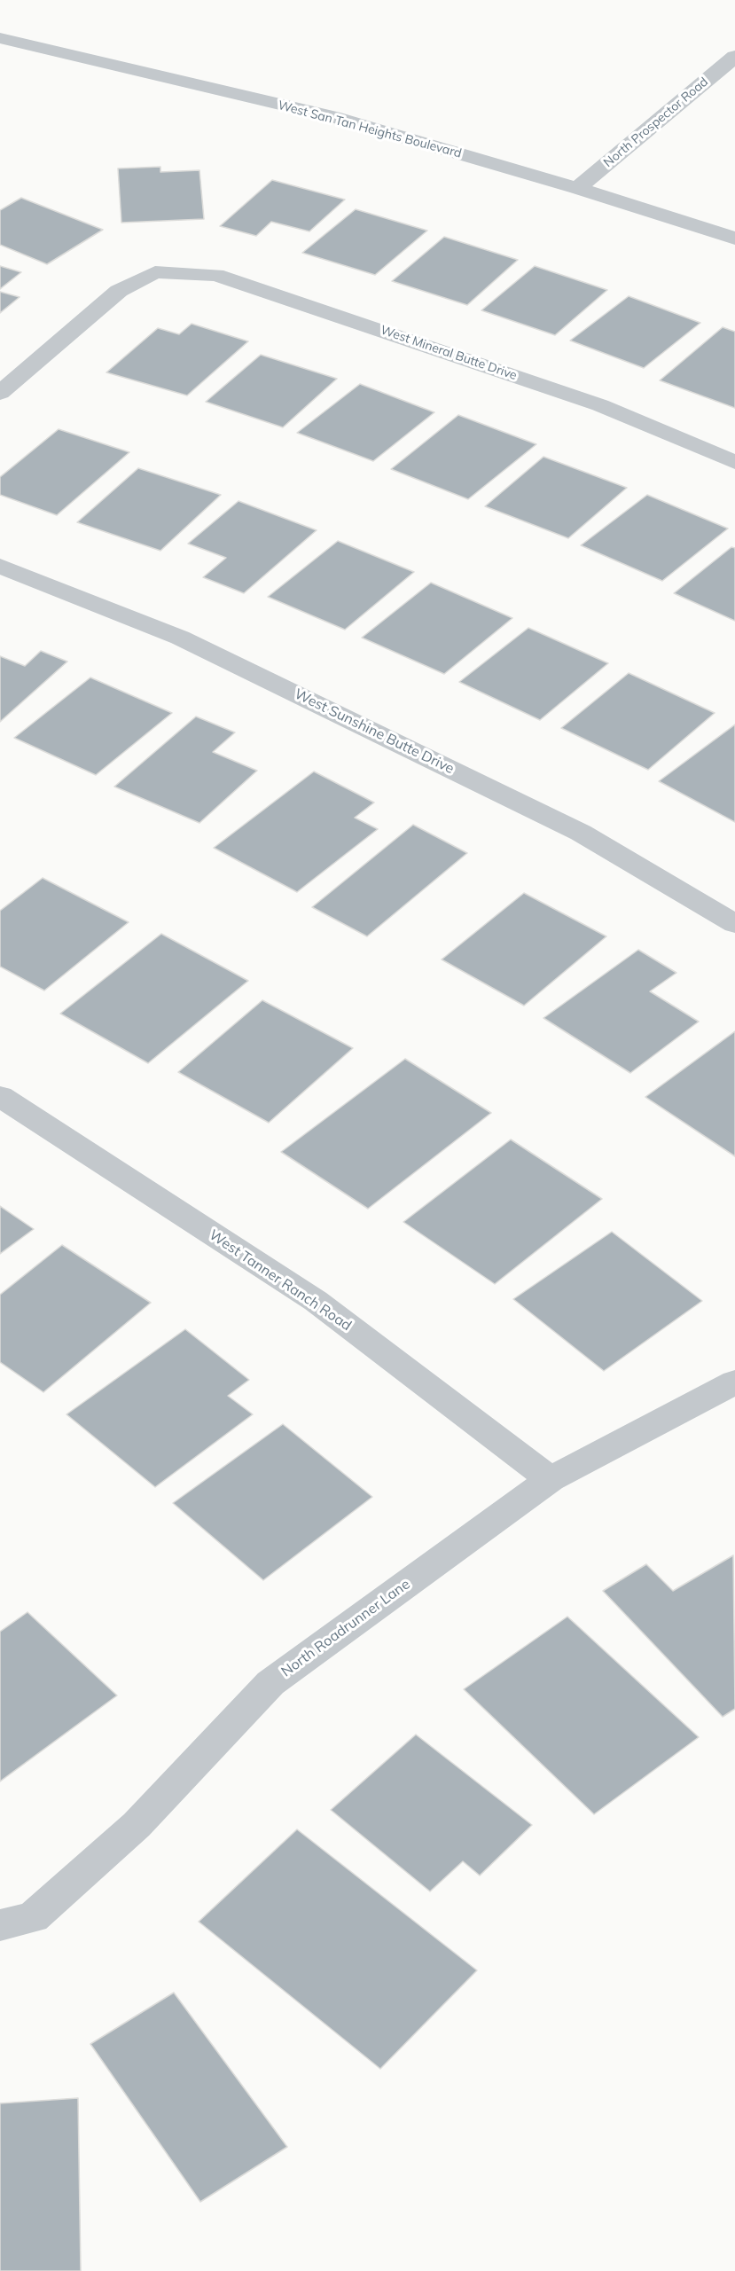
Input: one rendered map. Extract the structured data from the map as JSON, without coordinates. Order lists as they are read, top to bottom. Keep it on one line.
{"streets":{"street":["North Prospector Road","West San Tan Heights Boulevard","West Mineral Butte Drive","West Sunshine Butte Drive","West Tanner Ranch Road","North Roadrunner Lane"]},"crossings":[["North Prospector Road","West San Tan Heights Boulevard"],["West Tanner Ranch Road","North Roadrunner Lane"]]}
